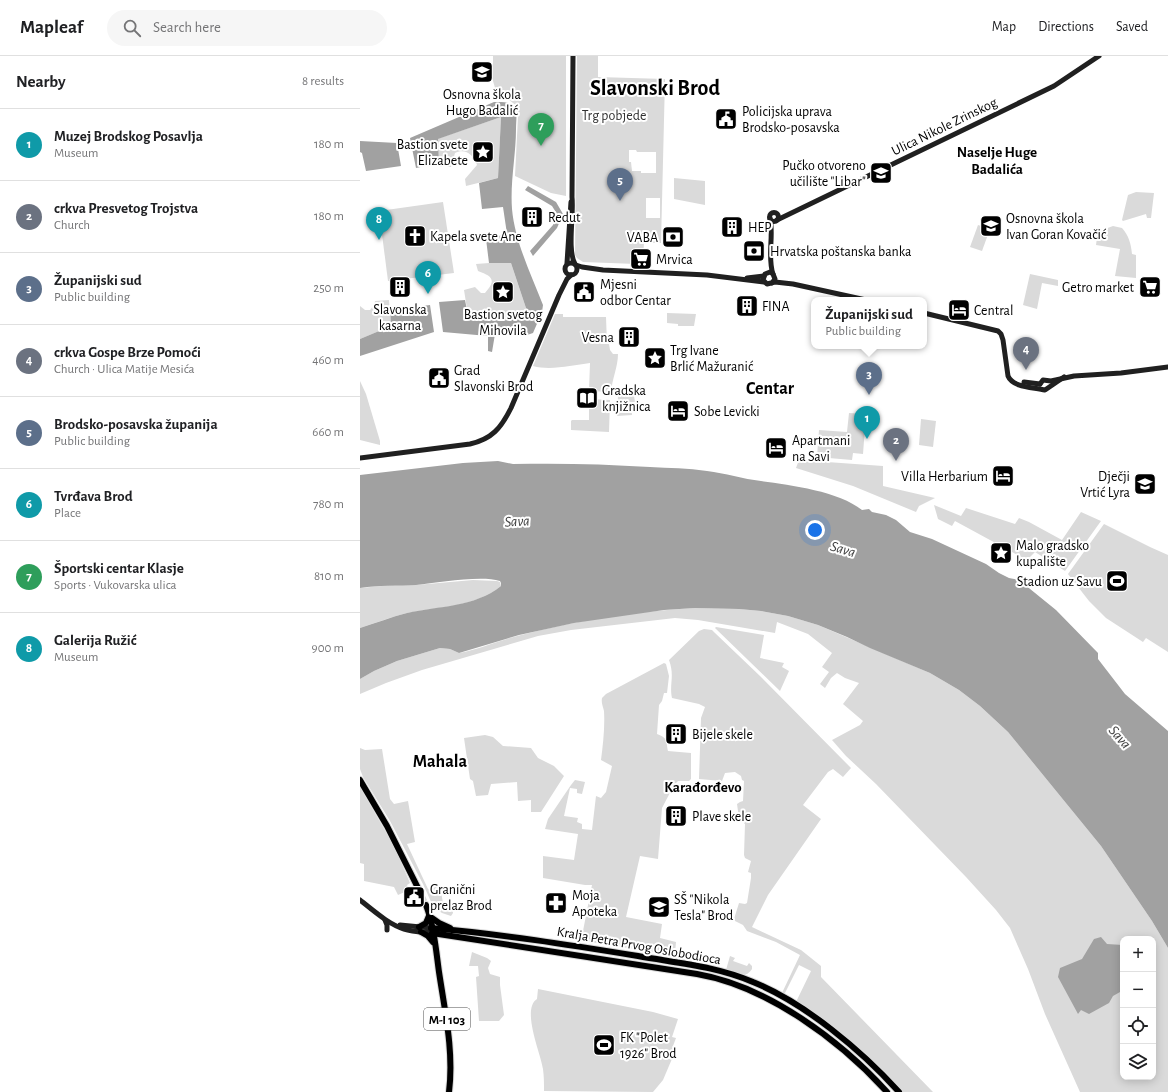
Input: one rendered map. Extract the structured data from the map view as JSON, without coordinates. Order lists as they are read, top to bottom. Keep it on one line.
{"streets":{"main road":["Ulica Nikole Zrinskog","Kralja Petra Prvog Oslobodioca","M-I 103"]},"crossings":[["Kralja Petra Prvog Oslobodioca","M-I 103"]],"districts":["Slavonski Brod","Naselje Huge Badalića","Centar","Mahala","Karađorđevo"],"water":["Sava"],"parks":["Trg pobjede"],"places":{"school or university":["Osnovna škola Hugo Badalić","Pučko otvoreno učilište \"Libar\"","Osnovna škola Ivan Goran Kovačić","Dječji Vrtić Lyra","SŠ \"Nikola Tesla\" Brod"],"public building":["Policijska uprava Brodsko-posavska","Mjesni odbor Centar","Grad Slavonski Brod","Granični prelaz Brod"],"place":["Bastion svete Elizabete","Bastion svetog Mihovila","Trg Ivane Brlić Mažuranić","Malo gradsko kupalište"],"building":["Redut","HEP","Slavonska kasarna","FINA","Vesna","Bijele skele","Plave skele"],"church":["Kapela svete Ane"],"bank":["VABA","Hrvatska poštanska banka"],"supermarket":["Mrvica","Getro market"],"hotel":["Central","Sobe Levicki","Apartmani na Savi","Villa Herbarium"],"library":["Gradska knjižnica"],"sports":["Stadion uz Savu","FK \"Polet 1926\" Brod"],"pharmacy":["Moja Apoteka"]},"page":{"header":"Mapleaf","search":"Search here","nav":["Map","Directions","Saved"],"heading":["Nearby","8 results"],"list":[{"mark":"1","name":"Muzej Brodskog Posavlja","note":"Museum","value":"180 m"},{"mark":"2","name":"crkva Presvetog Trojstva","note":"Church","value":"180 m"},{"mark":"3","name":"Županijski sud","note":"Public building","value":"250 m"},{"mark":"4","name":"crkva Gospe Brze Pomoći","note":"Church · Ulica Matije Mesića","value":"460 m"},{"mark":"5","name":"Brodsko-posavska županija","note":"Public building","value":"660 m"},{"mark":"6","name":"Tvrđava Brod","note":"Place","value":"780 m"},{"mark":"7","name":"Športski centar Klasje","note":"Sports · Vukovarska ulica","value":"810 m"},{"mark":"8","name":"Galerija Ružić","note":"Museum","value":"900 m"}],"pins":["7","5","8","6","4","3","1","2"],"popup":["Županijski sud","Public building"],"map_buttons":["+","−"]}}
